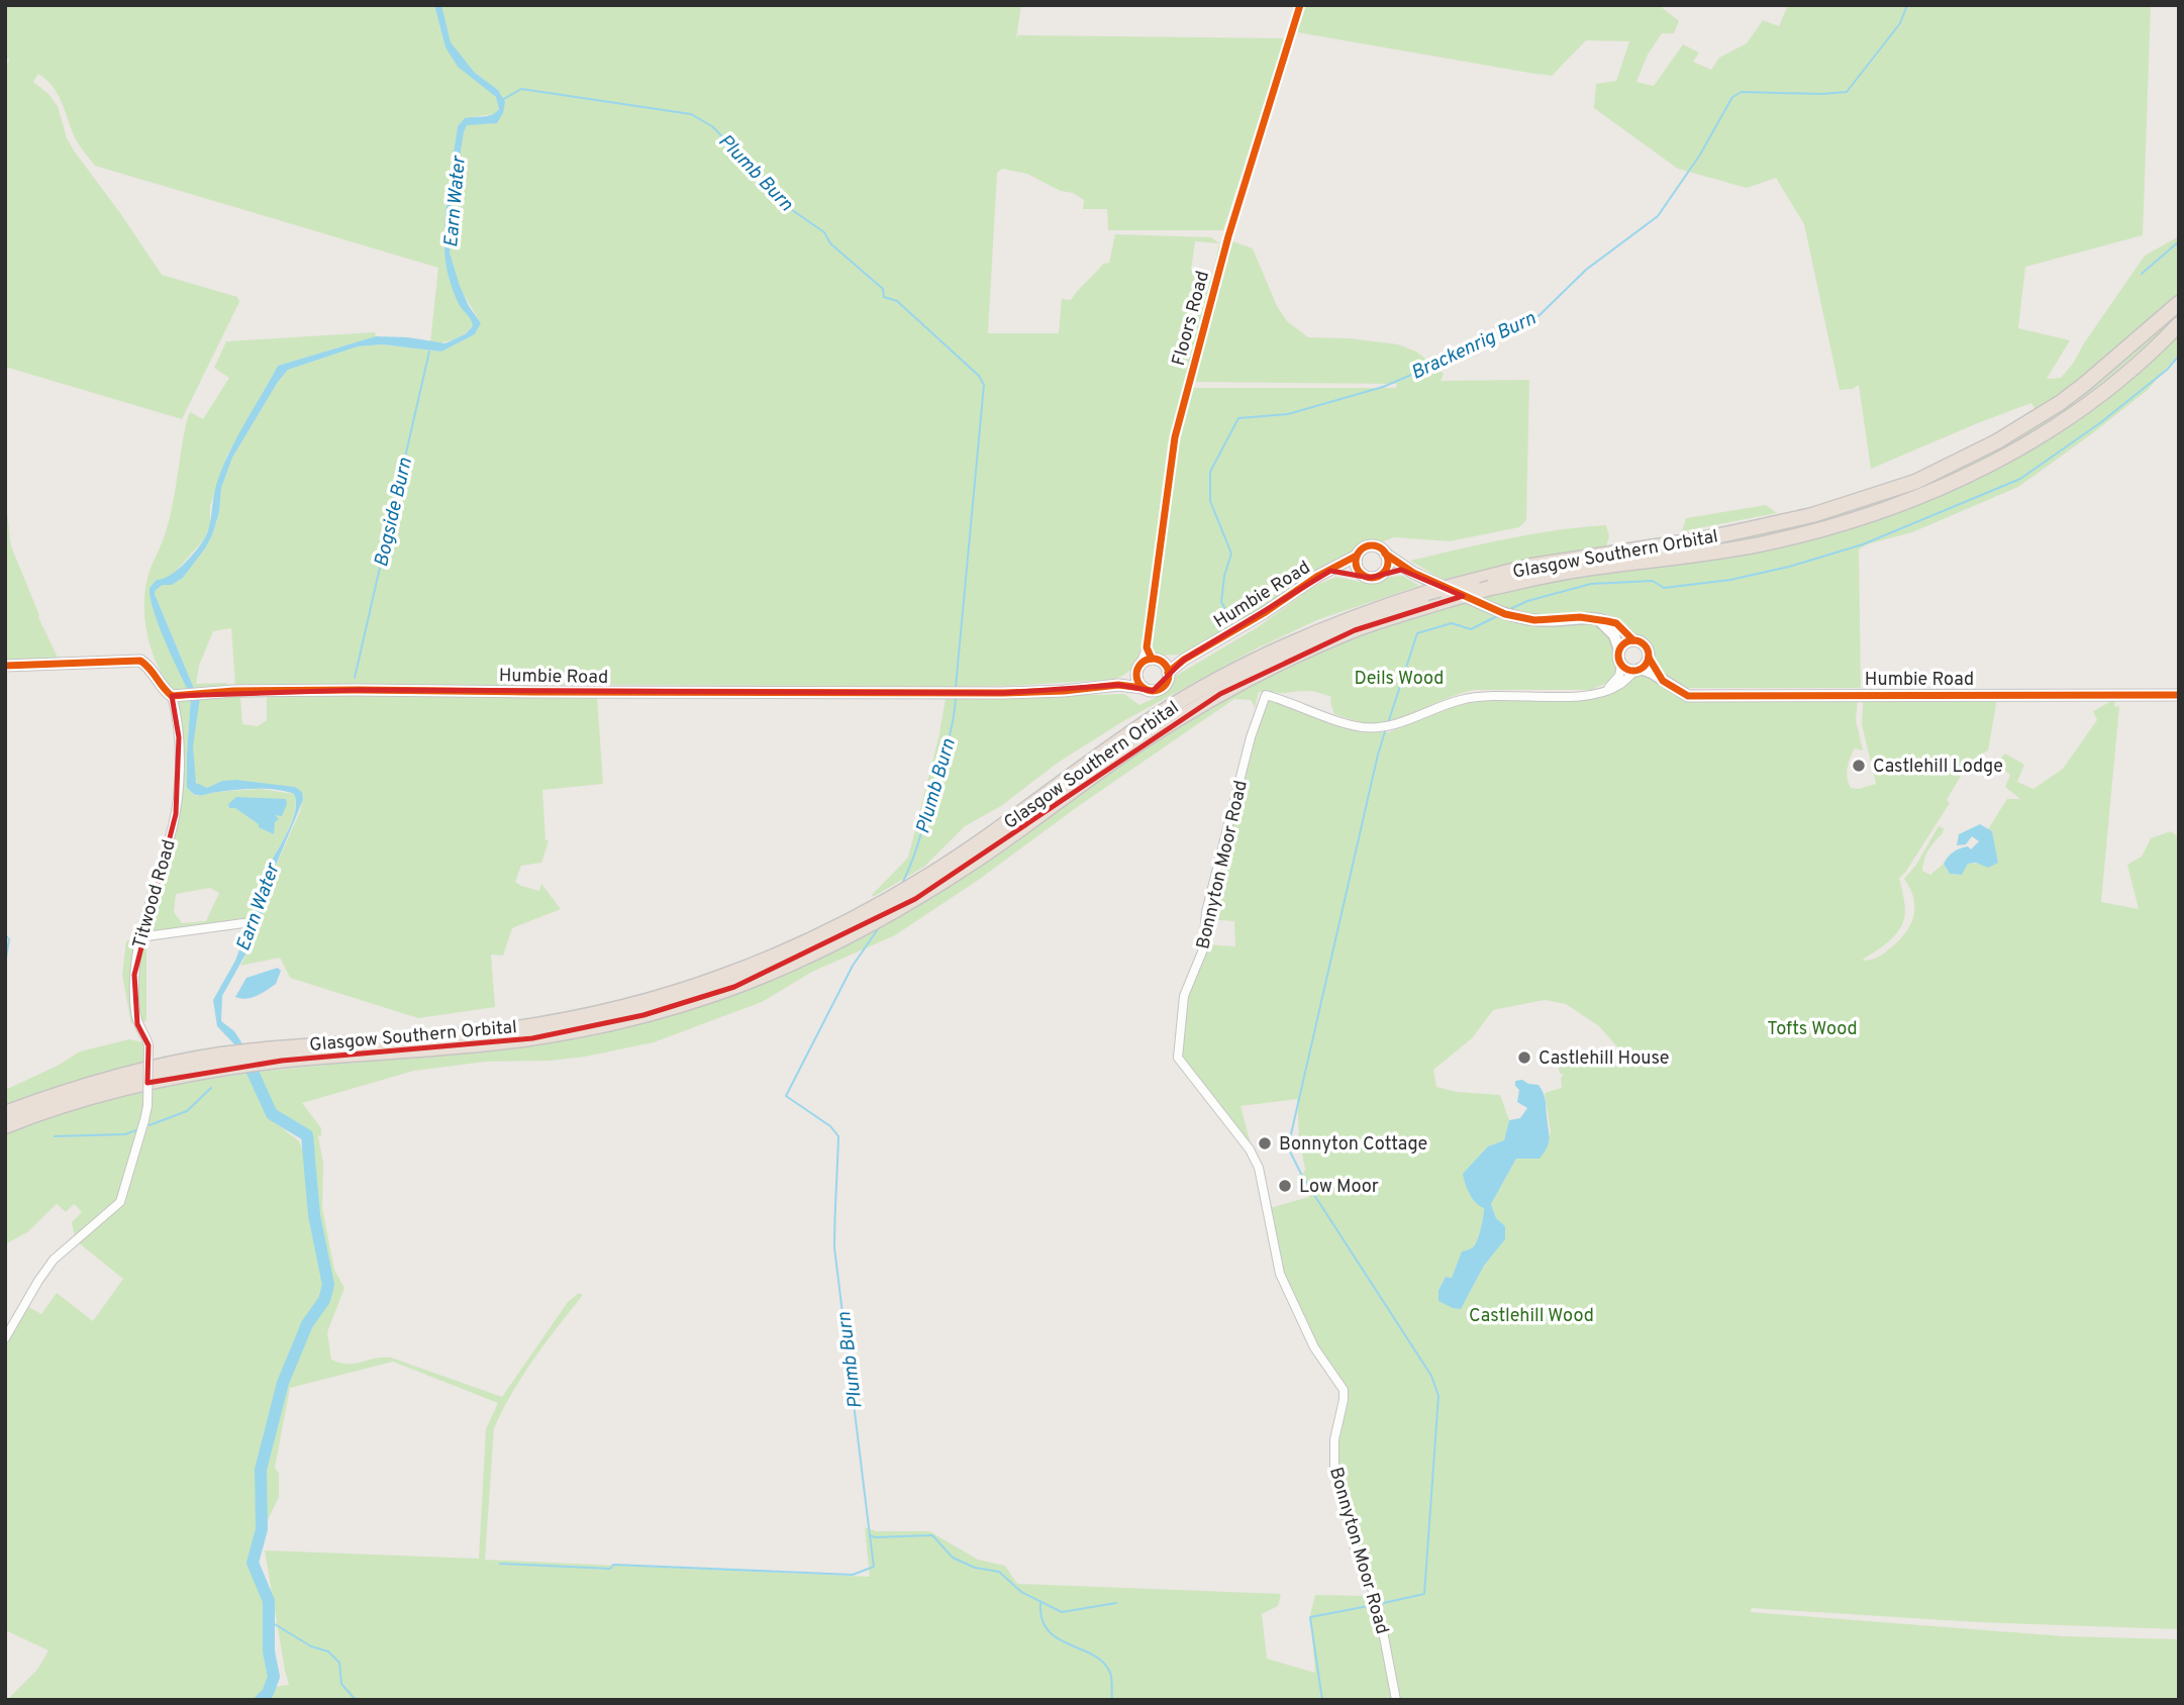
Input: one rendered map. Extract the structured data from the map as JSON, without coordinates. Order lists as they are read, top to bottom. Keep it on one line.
{"streets":{"highway":["Glasgow Southern Orbital"],"street":["Floors Road","Humbie Road","Bonnyton Moor Road","Titwood Road"]},"crossings":[["Floors Road","Humbie Road"],["Humbie Road","Titwood Road"]],"water":["Plumb Burn","Earn Water","Brackenrig Burn","Bogside Burn"],"parks":["Deils Wood","Tofts Wood","Castlehill Wood"],"places":["Castlehill Lodge","Castlehill House","Bonnyton Cottage","Low Moor"]}
